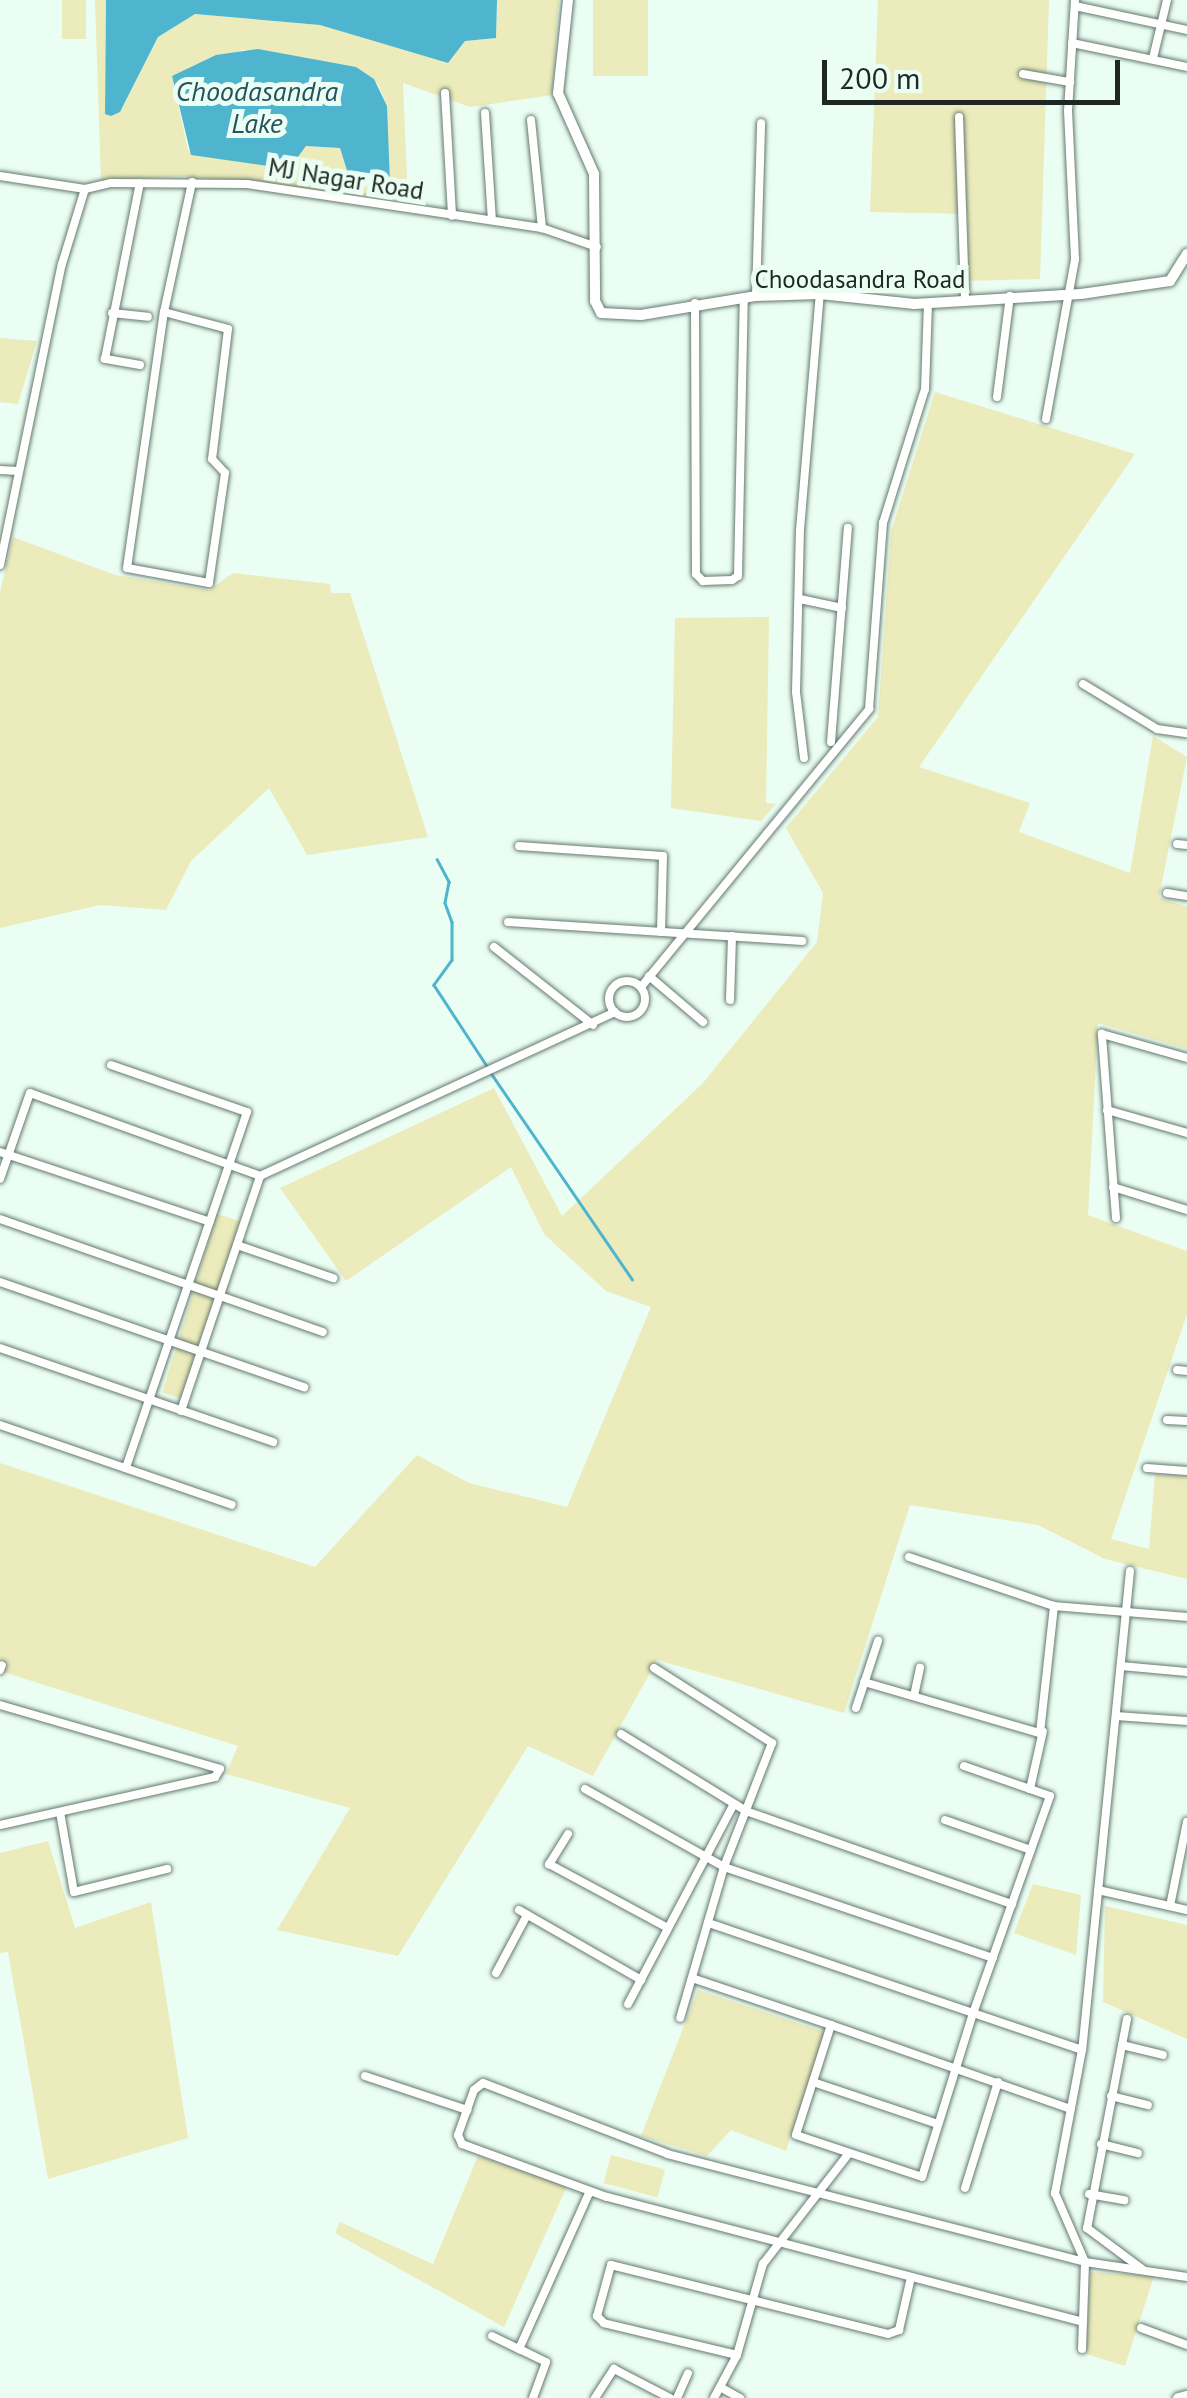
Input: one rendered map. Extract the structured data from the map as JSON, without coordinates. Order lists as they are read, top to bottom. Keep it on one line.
{"streets":{"street":["MJ Nagar Road","Choodasandra Road"]},"crossings":[["MJ Nagar Road","Choodasandra Road"]],"water":["Choodasandra Lake"],"scale_bar":"200 m"}
